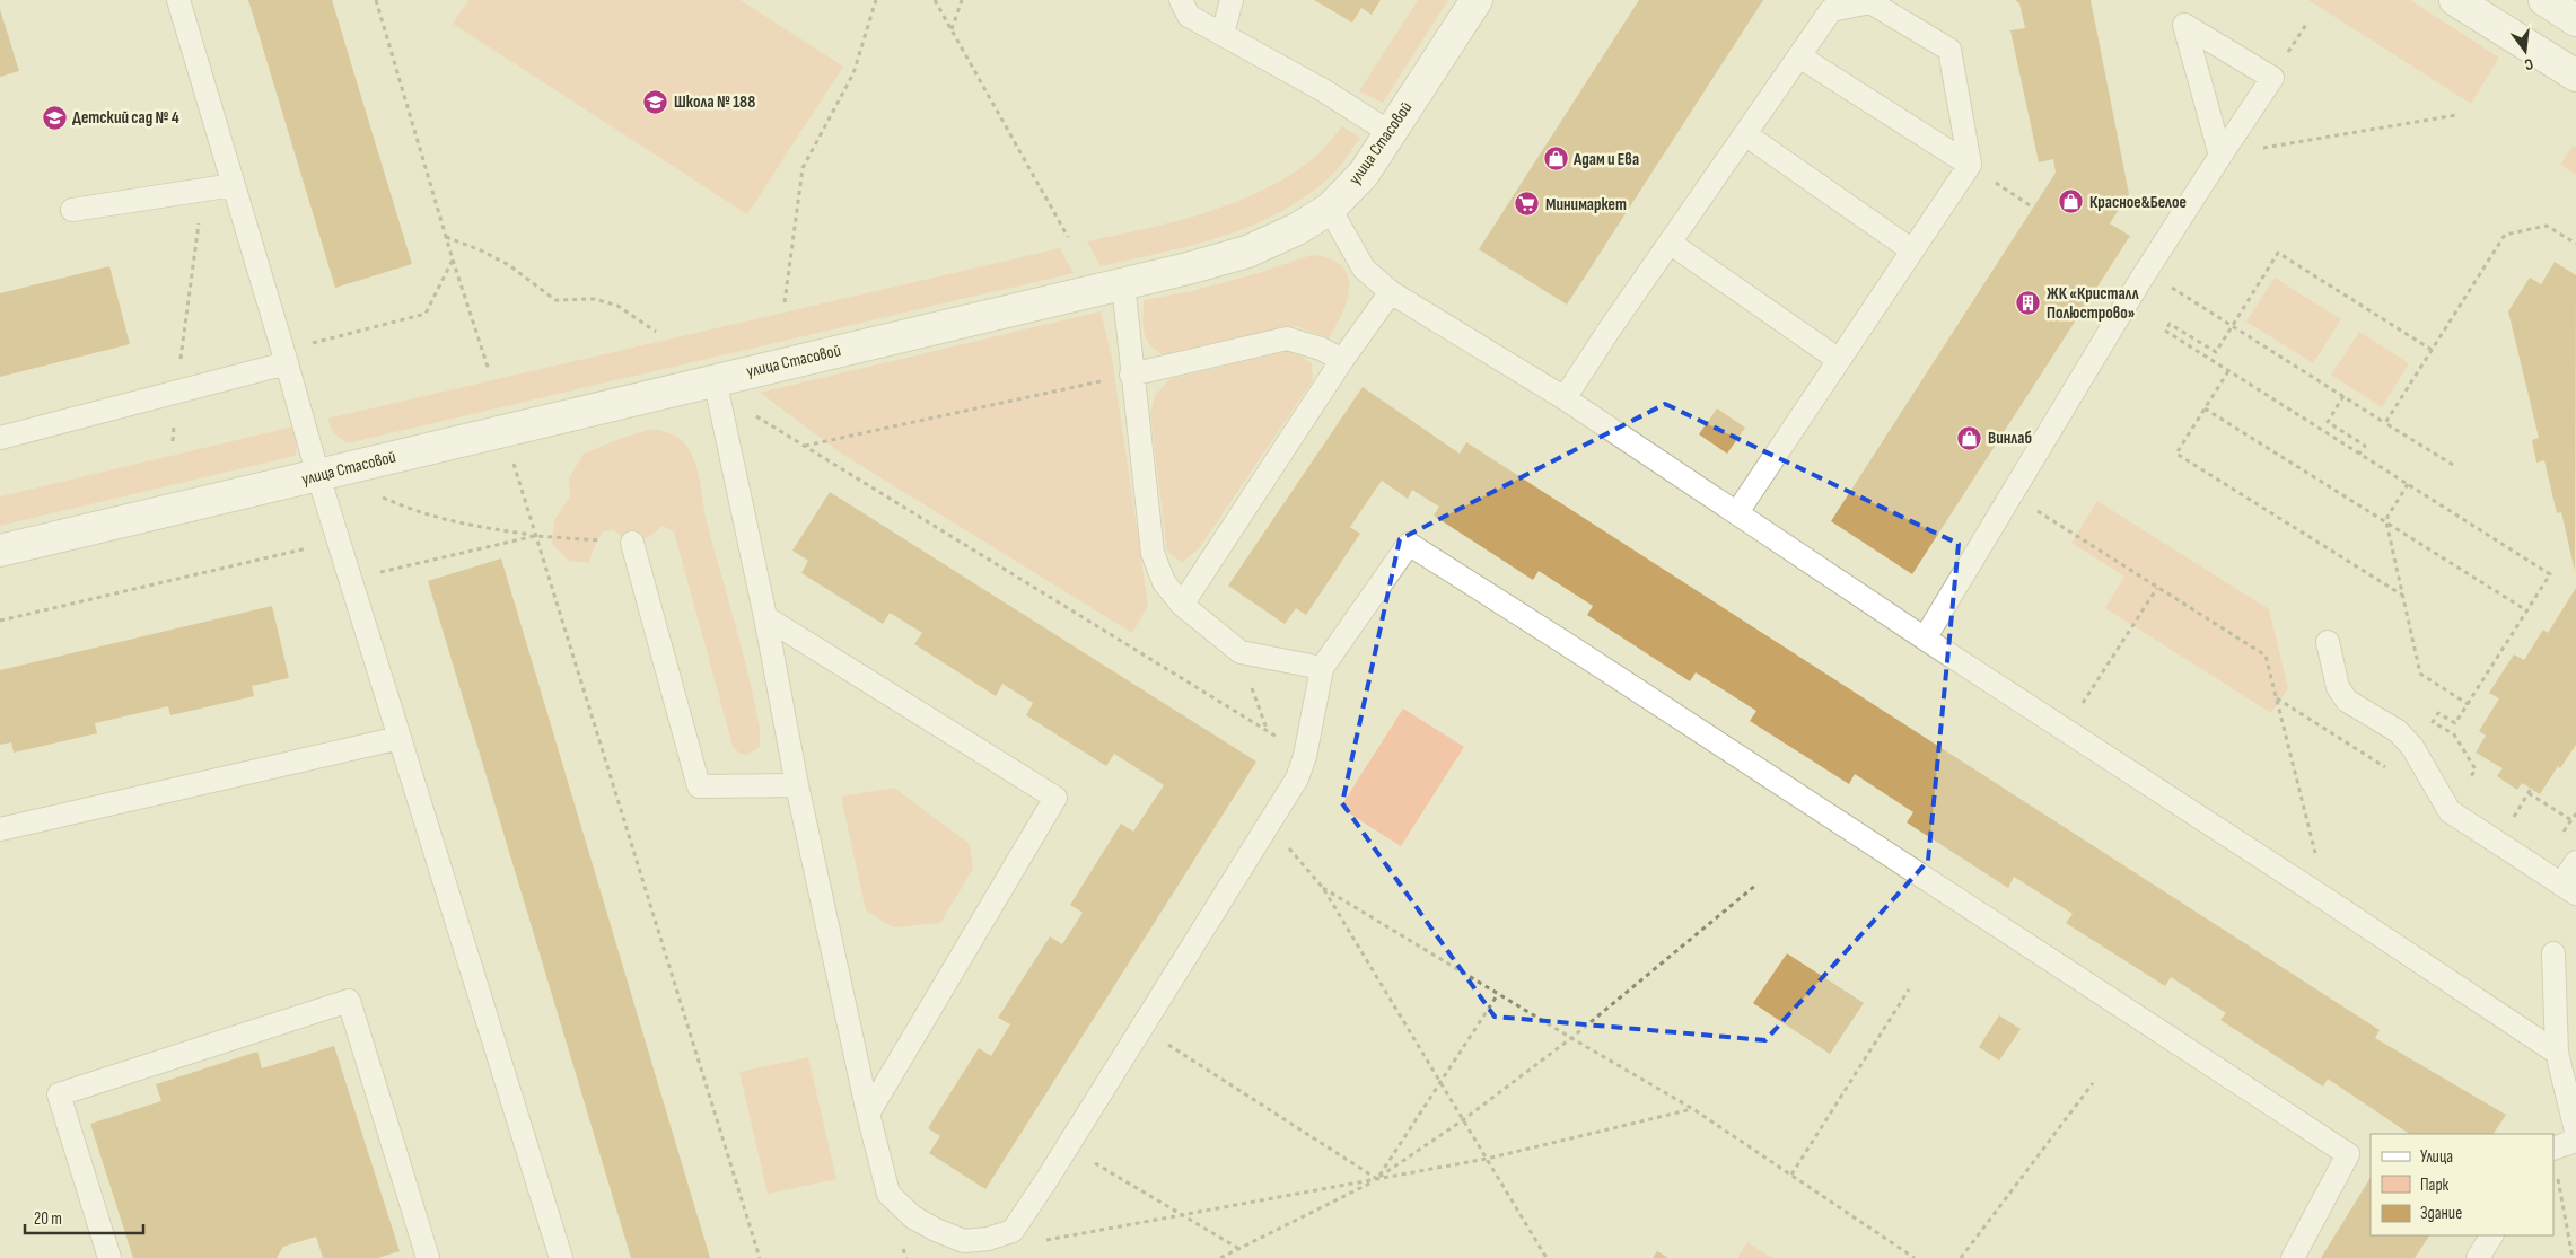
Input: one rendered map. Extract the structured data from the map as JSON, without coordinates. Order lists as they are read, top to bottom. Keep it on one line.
{"streets":{"street":["улица Стасовой"]},"places":{"school or university":["Школа № 188","Детский сад № 4"],"shop":["Адам и Ева","Красное&Белое","Винлаб"],"supermarket":["Минимаркет"],"building":["ЖК «Кристалл Полюстрово»"]},"legend":["Улица","Парк","Здание"],"scale_bar":"20 m","north":"bottom"}
